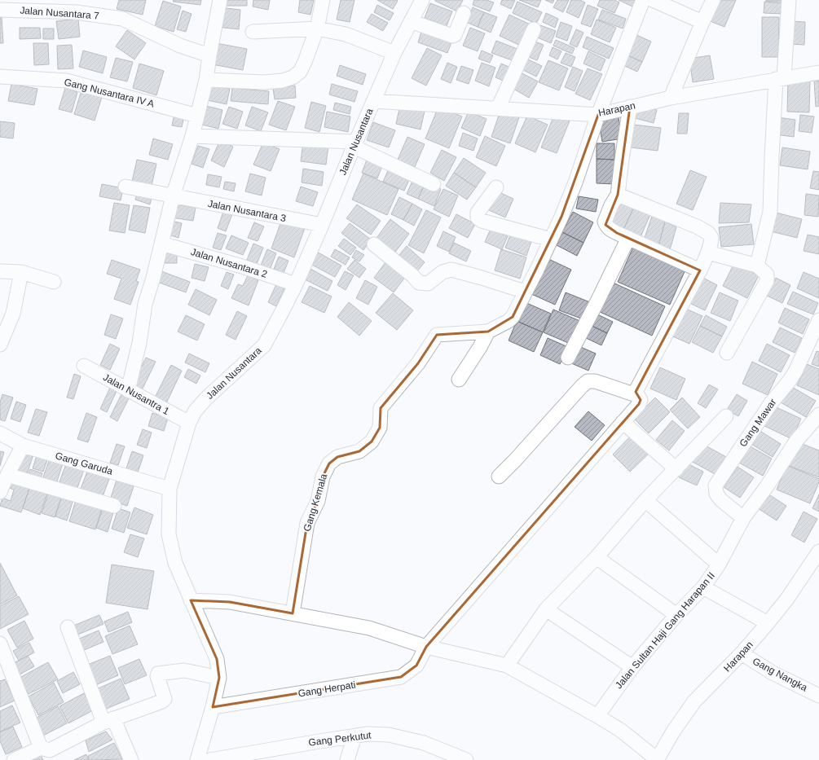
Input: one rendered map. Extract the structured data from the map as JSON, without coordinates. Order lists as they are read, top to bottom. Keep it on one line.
{"streets":{"street":["Jalan Nusantara 7","Gang Nusantara IV A","Harapan","Jalan Nusantara","Jalan Nusantara 3","Jalan Nusantara 2","Jalan Nusantra 1","Gang Mawar","Gang Garuda","Gang Kemala","Jalan Sultan Haji Gang Harapan II","Gang Nangka","Gang Herpati","Gang Perkutut"]},"crossings":[["Harapan","Jalan Nusantara"],["Harapan","Gang Nangka"],["Jalan Nusantara","Jalan Nusantara 3"],["Jalan Nusantara","Jalan Nusantara 2"],["Jalan Nusantara","Jalan Nusantra 1"],["Jalan Nusantara","Gang Garuda"],["Jalan Nusantara","Gang Herpati"],["Gang Mawar","Jalan Sultan Haji Gang Harapan II"]]}
